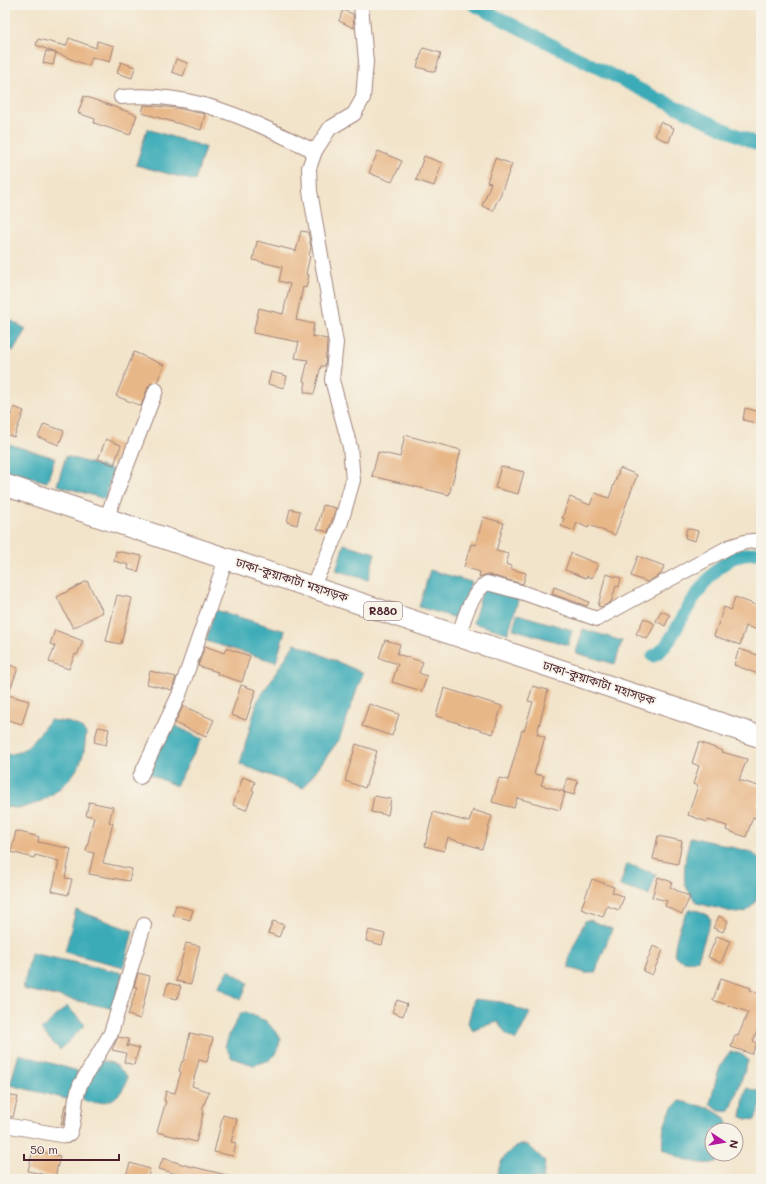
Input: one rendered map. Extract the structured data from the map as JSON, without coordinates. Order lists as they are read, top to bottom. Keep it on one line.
{"streets":{"main road":["ঢাকা-কুয়াকাটা মহাসড়ক","R880"]},"scale_bar":"50 m","north":"right"}
